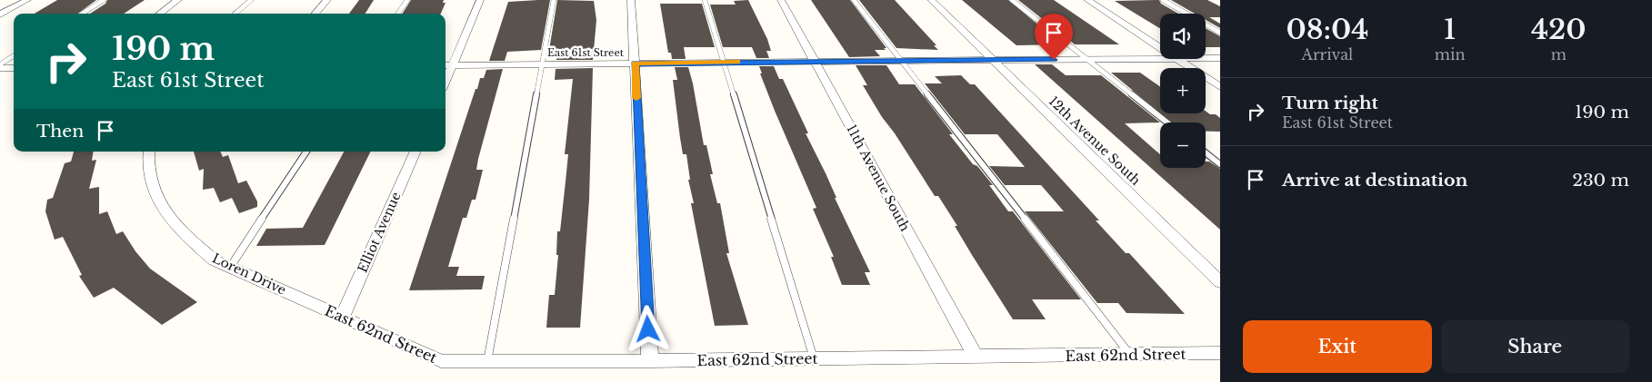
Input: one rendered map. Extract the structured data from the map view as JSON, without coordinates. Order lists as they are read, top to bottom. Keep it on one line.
{"streets":{"street":["East 61st Street","12th Avenue South","11th Avenue South","Elliot Avenue","Loren Drive","East 62nd Street"]},"crossings":[["East 61st Street","12th Avenue South"],["East 61st Street","11th Avenue South"],["11th Avenue South","East 62nd Street"],["Elliot Avenue","East 62nd Street"],["Loren Drive","East 62nd Street"]],"page":{"eta":["08:04","Arrival","1","min","420","m"],"map_buttons":["+","−"],"turn":["190 m","East 61st Street"],"list":[{"name":"Turn right","note":"East 61st Street","value":"190 m"},{"name":"Arrive at destination","value":"230 m"}],"then":"Then","buttons":["Exit","Share"]}}
